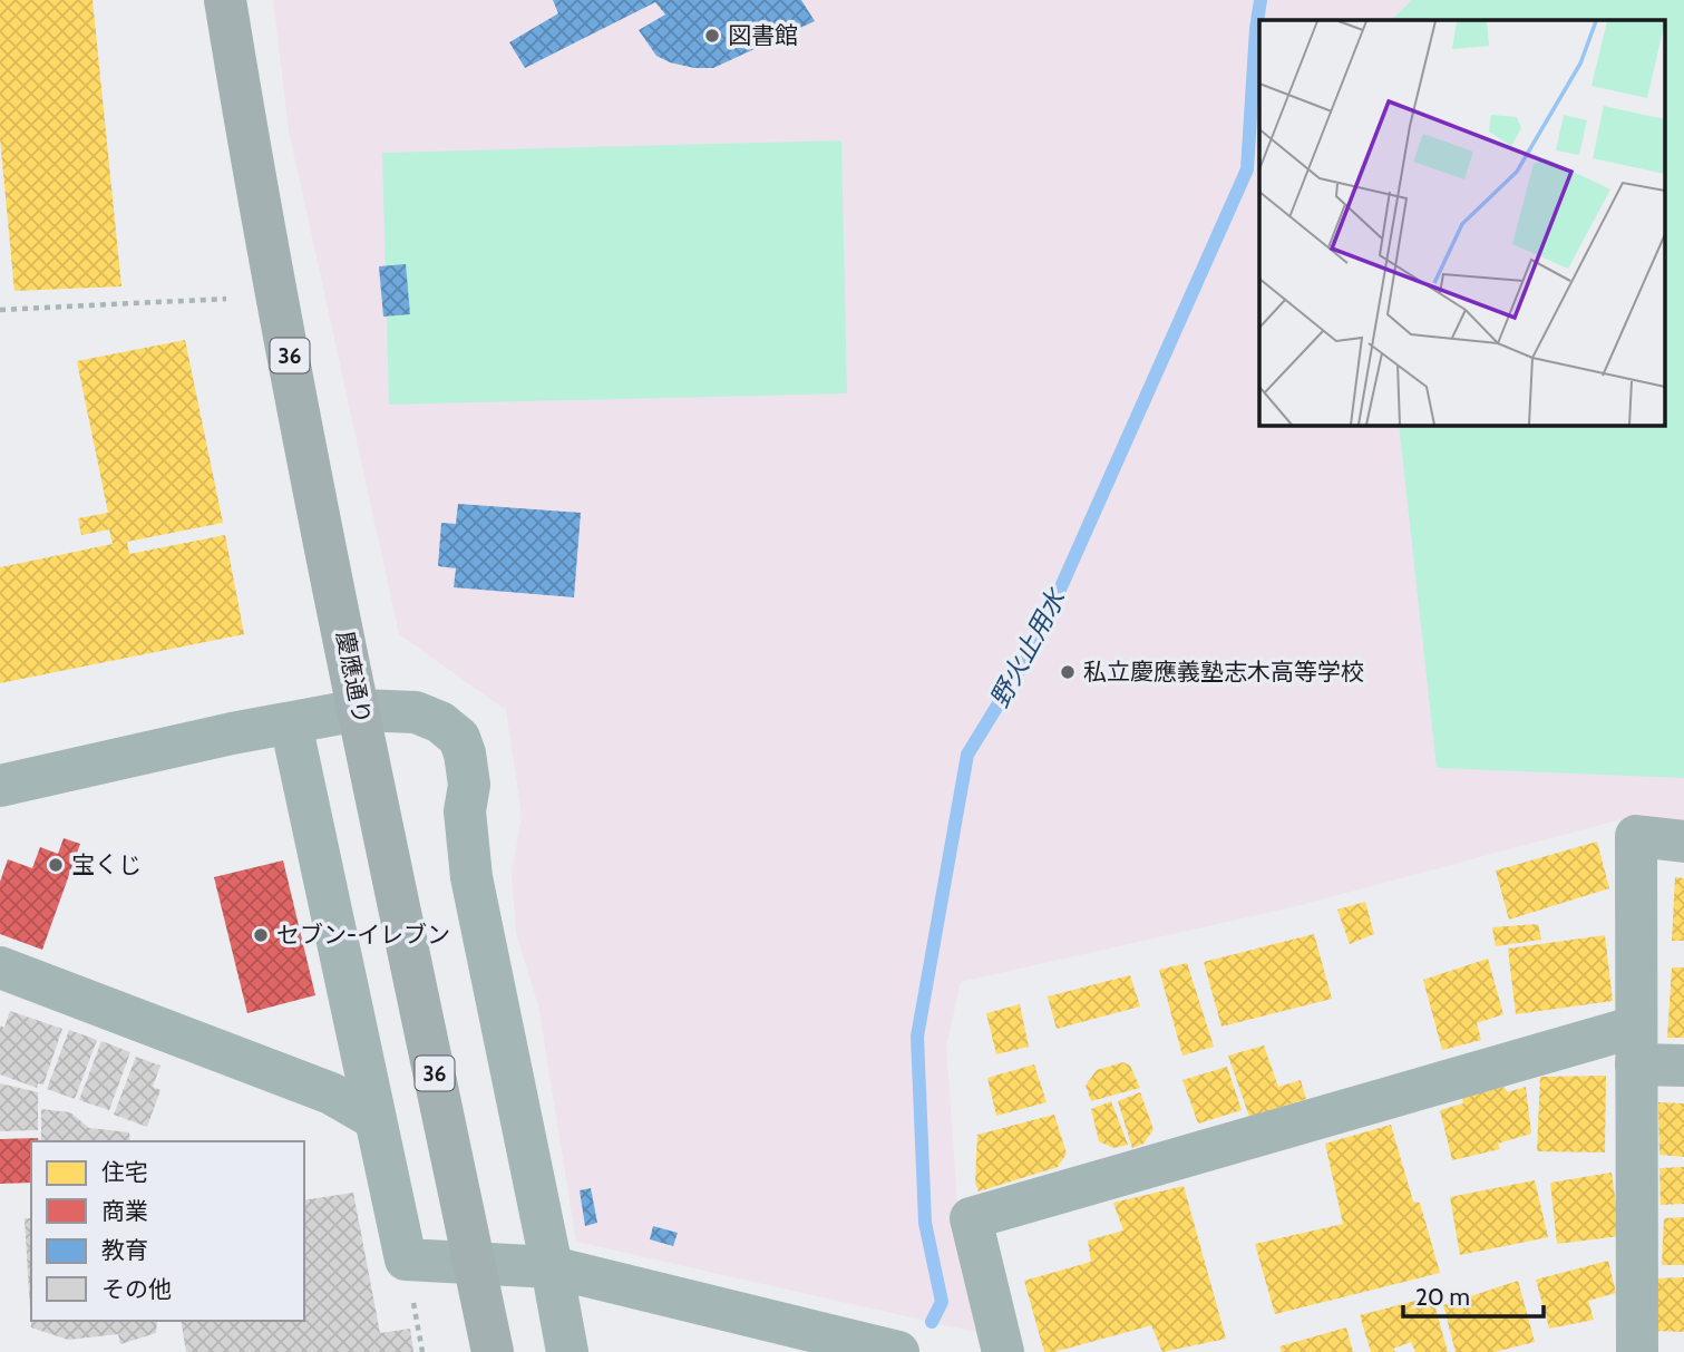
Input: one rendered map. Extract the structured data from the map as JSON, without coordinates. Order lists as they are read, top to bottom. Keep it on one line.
{"streets":{"main road":["36","慶應通り"]},"water":["野火止用水"],"places":["図書館","私立慶應義塾志木高等学校","宝くじ","セブン-イレブン"],"legend":["住宅","商業","教育","その他"],"scale_bar":"20 m"}
